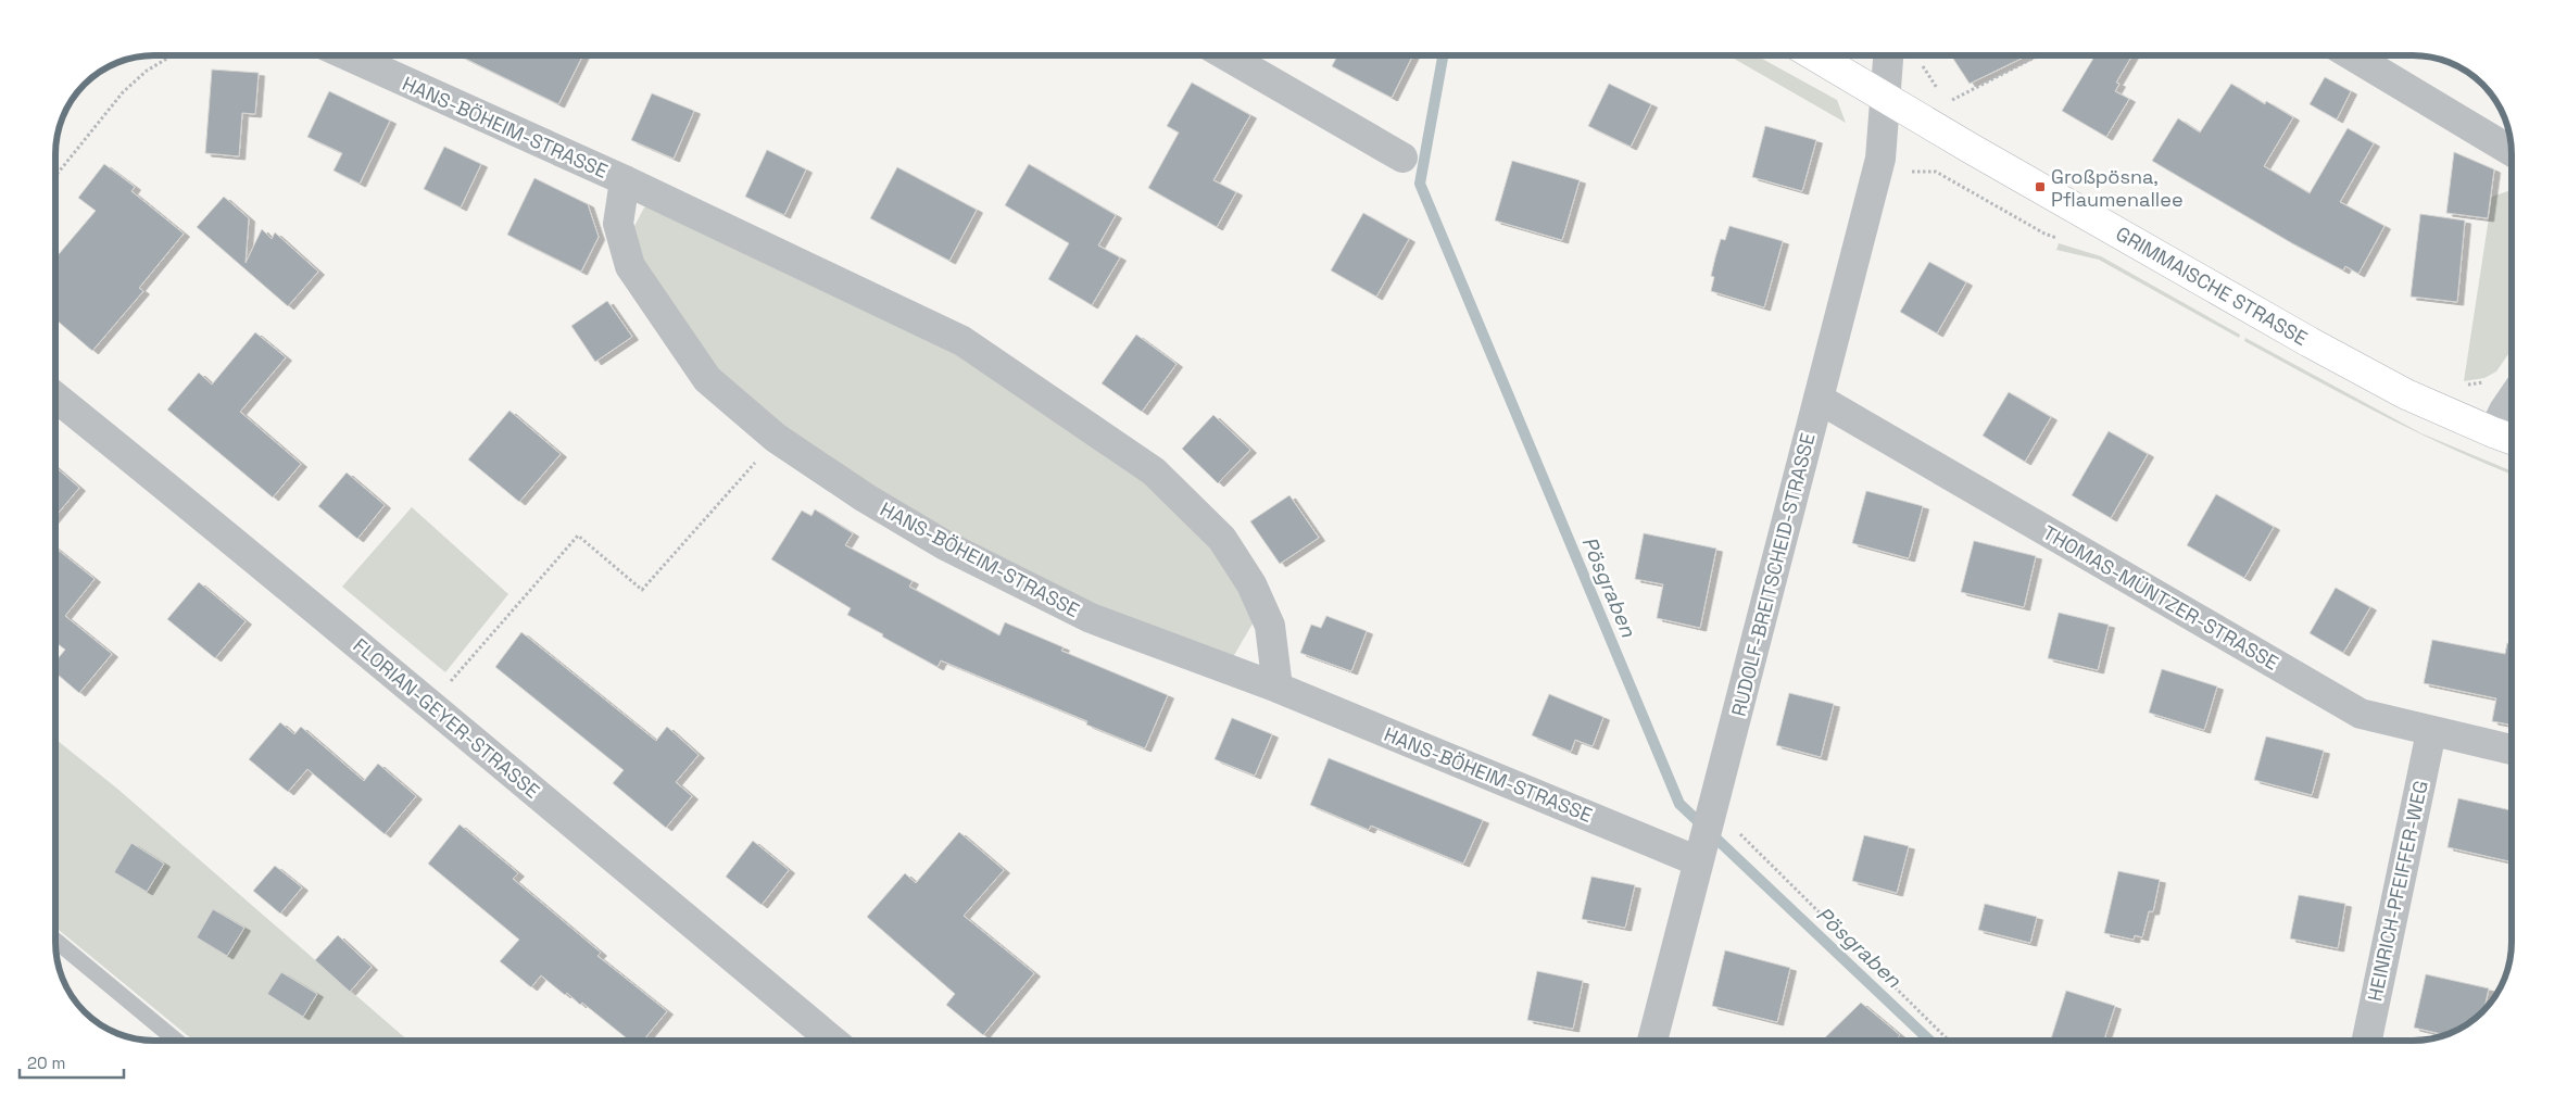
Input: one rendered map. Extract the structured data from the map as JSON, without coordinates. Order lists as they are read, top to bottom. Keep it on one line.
{"streets":{"main road":["GRIMMAISCHE STRASSE"],"street":["HANS-BÖHEIM-STRASSE","RUDOLF-BREITSCHEID-STRASSE","THOMAS-MÜNTZER-STRASSE","FLORIAN-GEYER-STRASSE","HEINRICH-PFEIFFER-WEG"]},"crossings":[["HANS-BÖHEIM-STRASSE","RUDOLF-BREITSCHEID-STRASSE"],["GRIMMAISCHE STRASSE","RUDOLF-BREITSCHEID-STRASSE"],["RUDOLF-BREITSCHEID-STRASSE","THOMAS-MÜNTZER-STRASSE"],["THOMAS-MÜNTZER-STRASSE","HEINRICH-PFEIFFER-WEG"]],"water":["Pösgraben"],"places":{"transit":["Großpösna, Pflaumenallee"]},"scale_bar":"20 m"}
